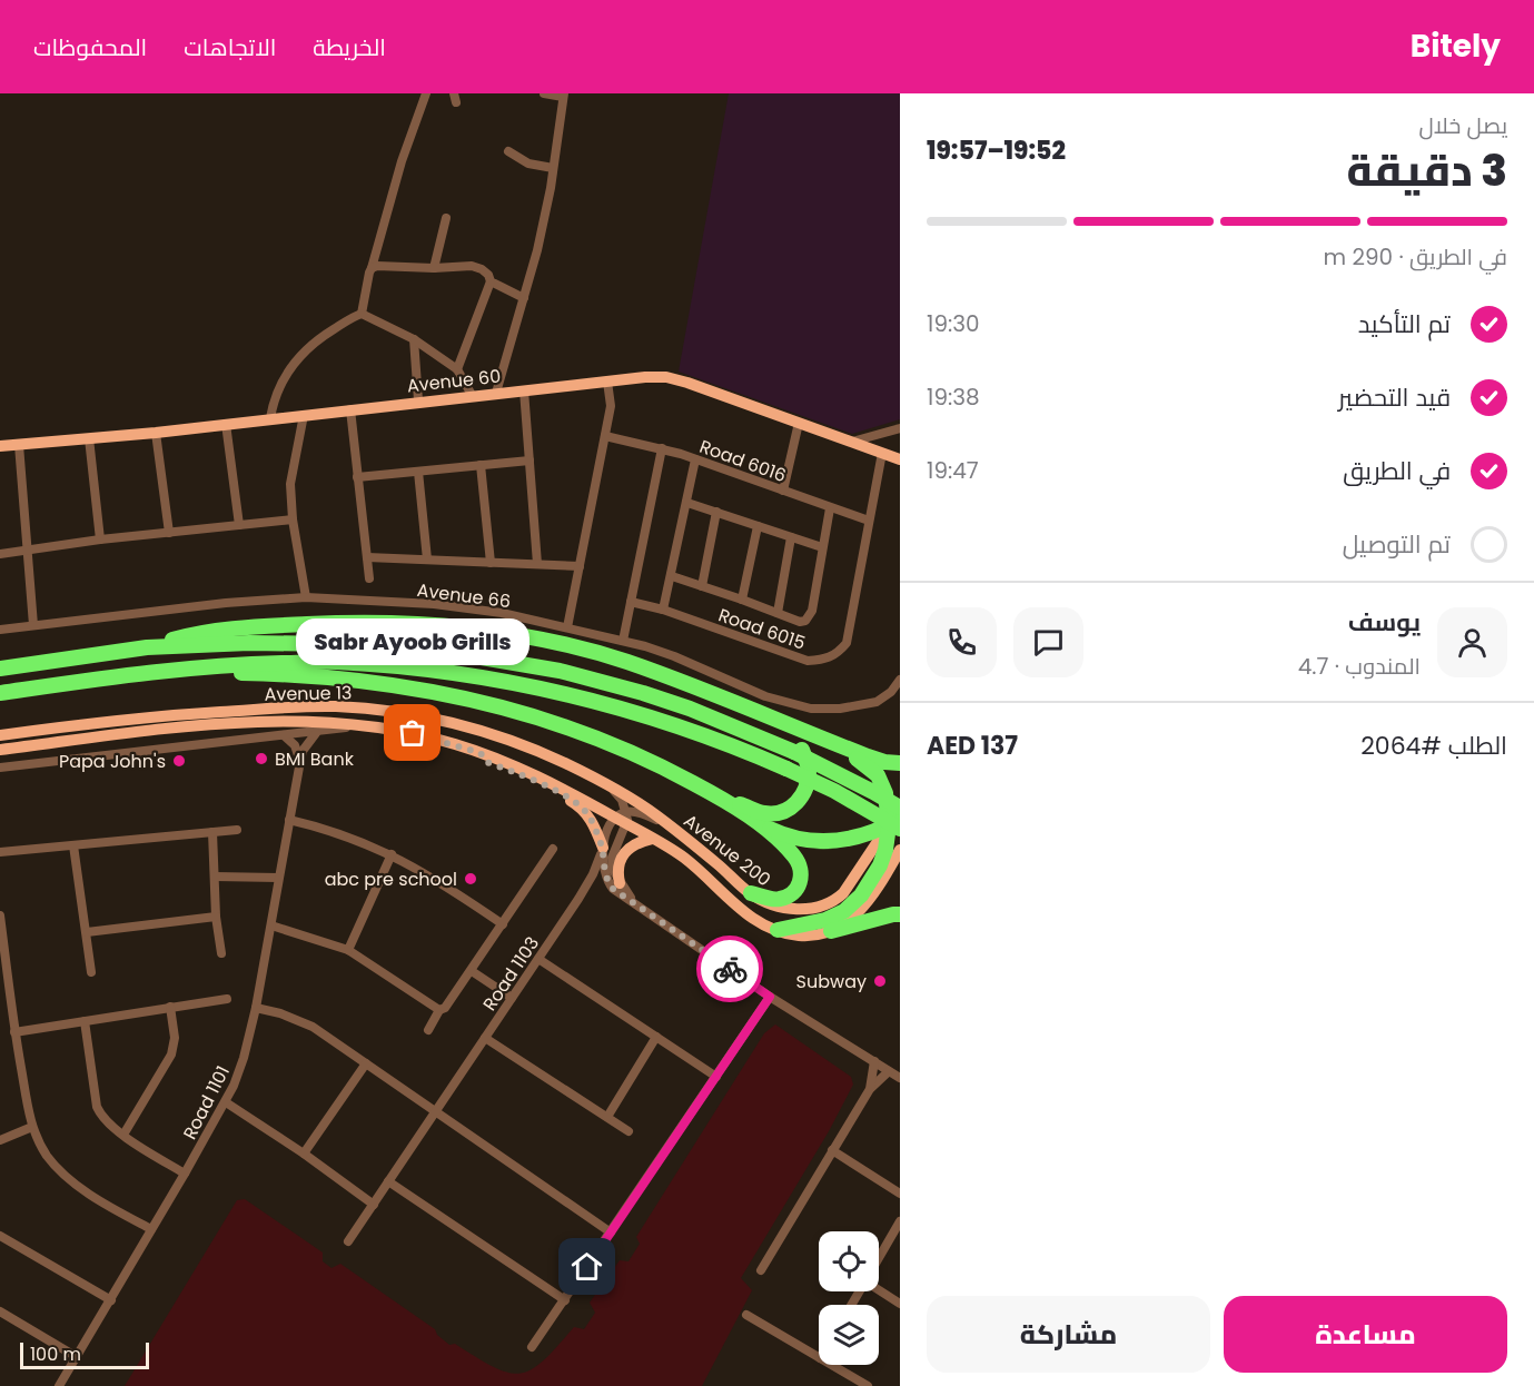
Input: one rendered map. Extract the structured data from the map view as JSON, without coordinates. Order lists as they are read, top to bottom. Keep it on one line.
{"streets":{"street":["Avenue 60","Road 6016","Avenue 66","Road 6015","Avenue 13","Avenue 200","Road 1103","Road 1101"]},"crossings":[["Avenue 60","Road 6015"],["Road 6016","Road 6015"],["Avenue 13","Avenue 200"]],"places":["Sabr Ayoob Grills","BMI Bank","Papa John's","abc pre school","Subway"],"scale_bar":"100 m","page":{"header":"Bitely","nav":["الخريطة","الاتجاهات","المحفوظات"],"heading":["3 دقيقة","يصل خلال","19:52–19:57"],"panel":["يوسف","المندوب · 4.7","الطلب #2064","AED 137"],"bar":"في الطريق · 290 m","list":[["تم التأكيد","19:30"],["قيد التحضير","19:38"],["في الطريق","19:47"],"تم التوصيل"],"bubble":"Sabr Ayoob Grills","buttons":["مساعدة","مشاركة"],"scale":"100 m"}}
